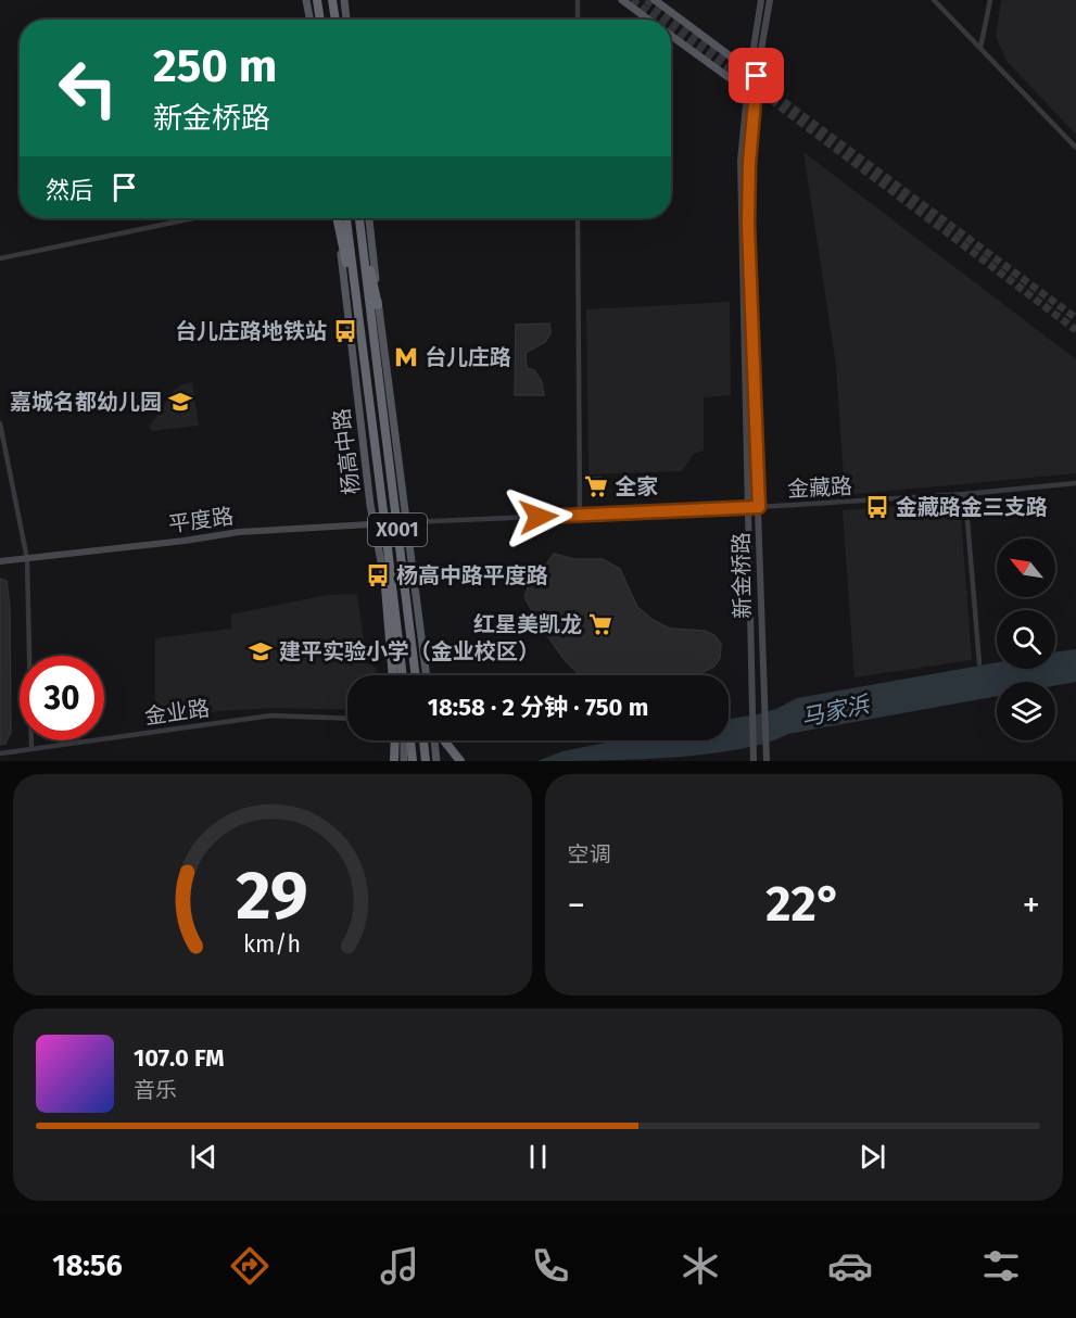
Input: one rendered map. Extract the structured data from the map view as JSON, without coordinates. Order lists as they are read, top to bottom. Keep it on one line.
{"streets":{"highway":["杨高中路","X001"],"street":["金藏路","平度路","新金桥路","金业路"]},"crossings":[["杨高中路","平度路"],["金藏路","平度路"],["金藏路","X001"],["金藏路","新金桥路"],["平度路","X001"]],"water":["马家浜"],"places":{"bus stop":["台儿庄路地铁站","金藏路金三支路","杨高中路平度路"],"metro station":["台儿庄路"],"school or university":["嘉城名都幼儿园","建平实验小学（金业校区）"],"supermarket":["全家","红星美凯龙"]},"north":"top left","page":{"turn":["250 m","新金桥路"],"then":"然后","limit":"30","trip":"18:58 · 2 分钟 · 750 m","tile":"空调","heat":["−","22°","+"],"song":["107.0 FM","音乐"],"tabs":"18:56","gauge":["29","km/h"]}}
